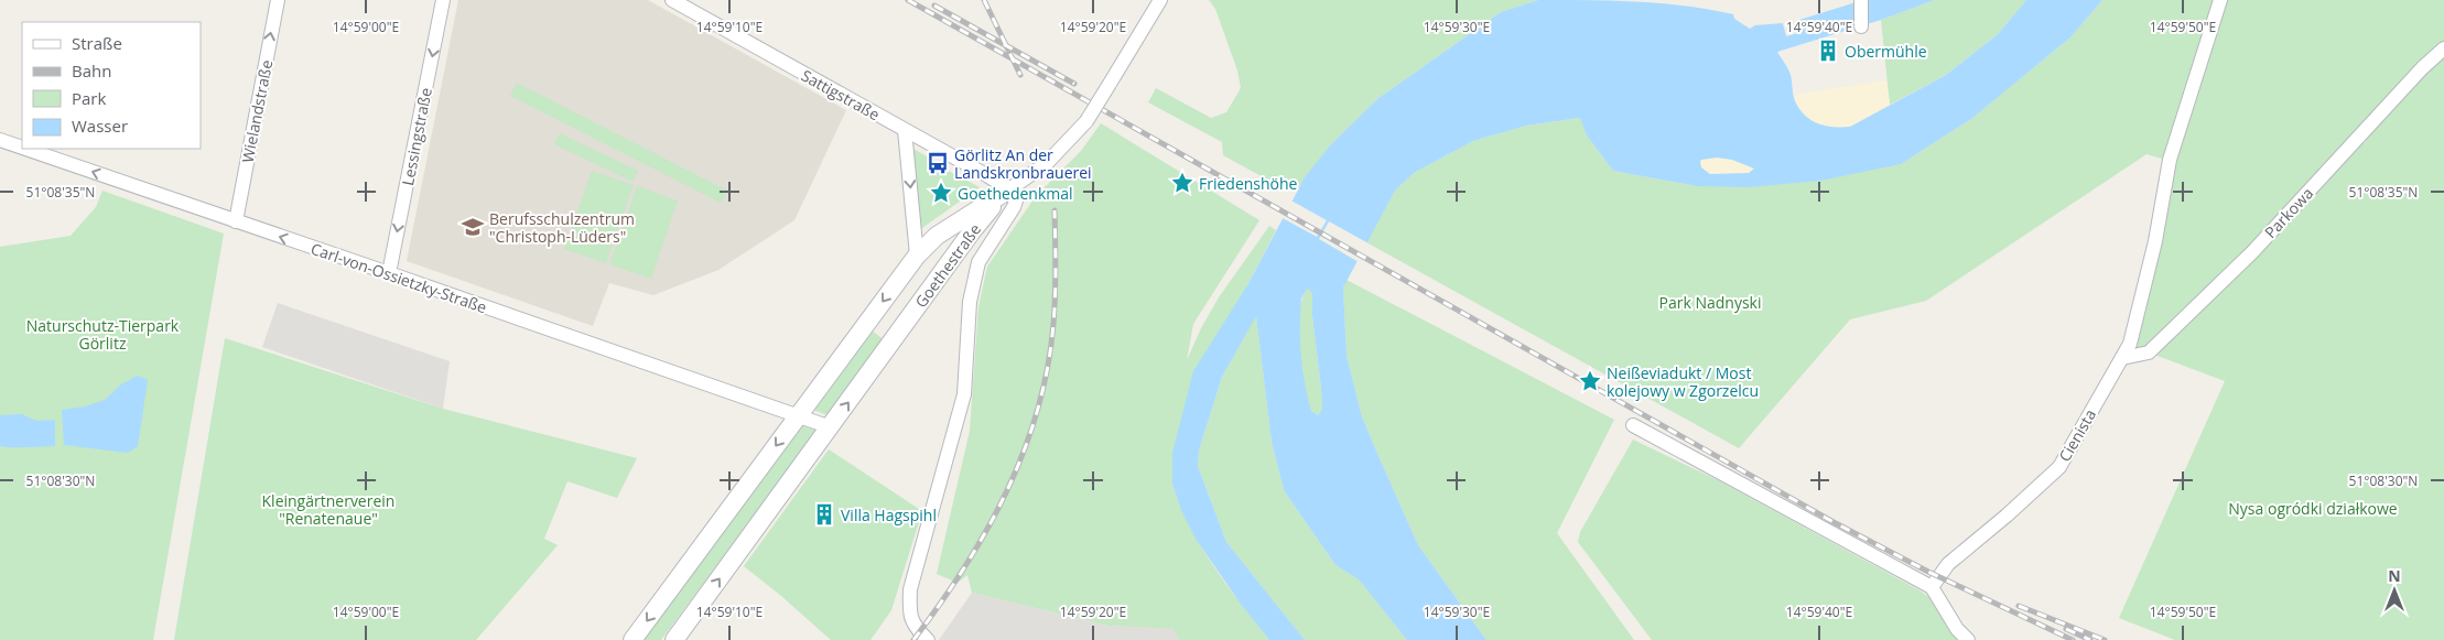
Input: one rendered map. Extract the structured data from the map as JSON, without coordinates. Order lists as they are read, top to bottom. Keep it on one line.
{"streets":{"street":["Sattigstraße","Wielandstraße","Lessingstraße","Parkowa","Goethestraße","Carl-von-Ossietzky-Straße","Cienista"]},"crossings":[["Sattigstraße","Goethestraße"],["Wielandstraße","Carl-von-Ossietzky-Straße"],["Lessingstraße","Carl-von-Ossietzky-Straße"],["Parkowa","Cienista"],["Goethestraße","Carl-von-Ossietzky-Straße"]],"one_way":["Wielandstraße","Lessingstraße","Carl-von-Ossietzky-Straße"],"parks":["Park Nadnyski","Naturschutz-Tierpark Görlitz","Kleingärtnerverein \"Renatenaue\"","Nysa ogródki działkowe"],"places":{"building":["Obermühle","Villa Hagspihl"],"bus stop":["Görlitz An der Landskronbrauerei"],"place":["Friedenshöhe","Goethedenkmal","Neißeviadukt / Most kolejowy w Zgorzelcu"],"school or university":["Berufsschulzentrum \"Christoph-Lüders\""]},"legend":["Straße","Bahn","Park","Wasser"],"north":"top","coordinates":["14°59'00\"E","14°59'10\"E","14°59'20\"E","14°59'30\"E","14°59'40\"E","14°59'50\"E","51°08'35\"N","51°08'30\"N"]}
